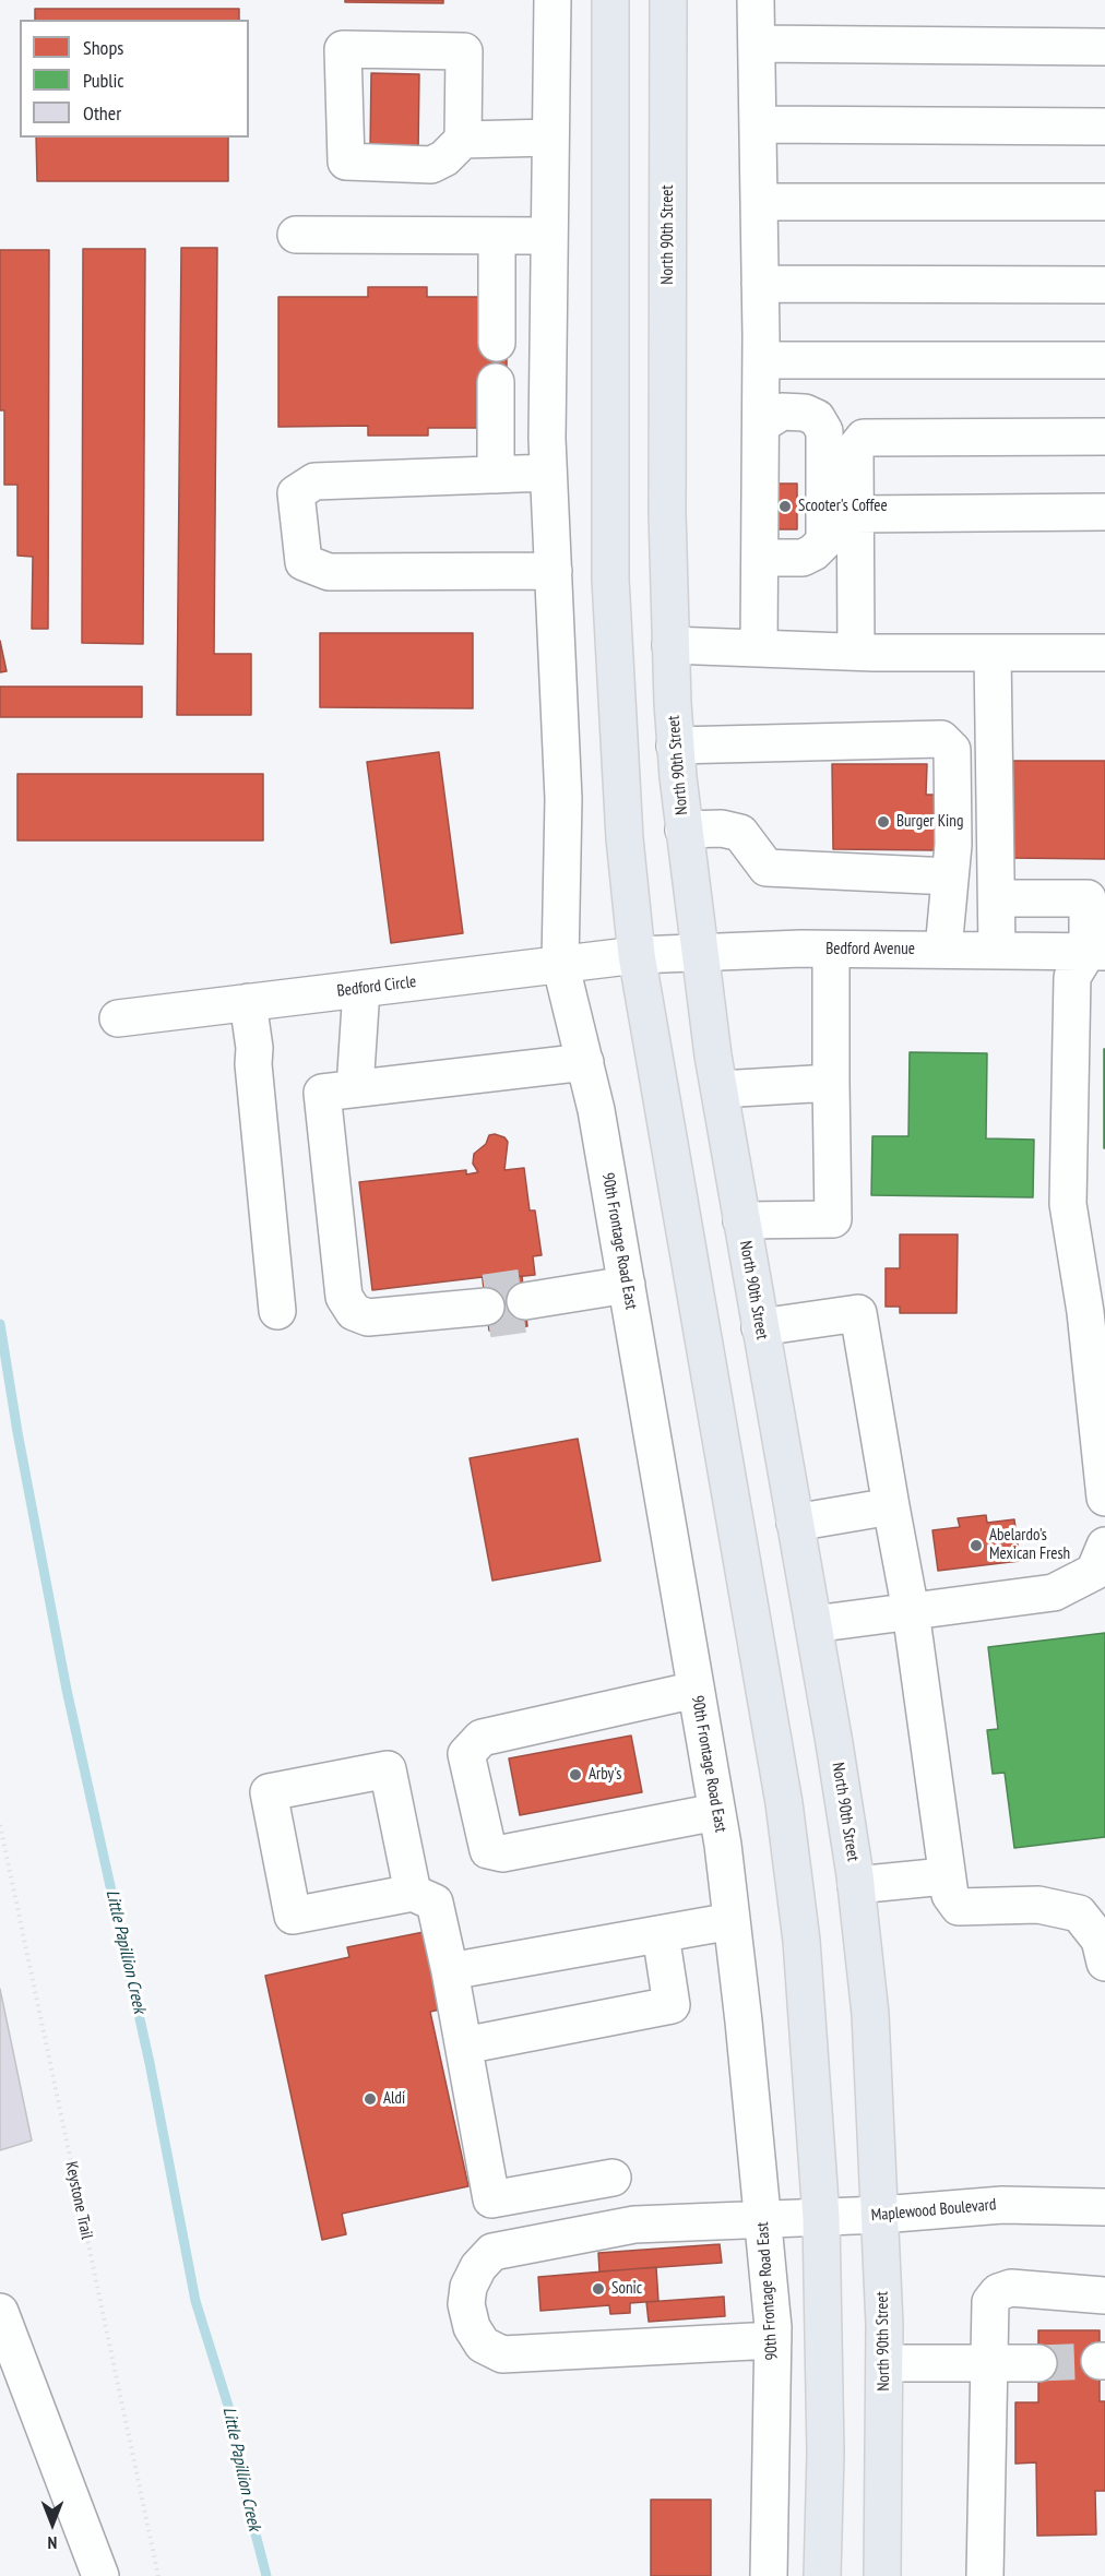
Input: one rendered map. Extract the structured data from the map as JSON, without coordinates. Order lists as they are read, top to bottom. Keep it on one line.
{"streets":{"main road":["North 90th Street"],"street":["Bedford Avenue","Bedford Circle","90th Frontage Road East","Maplewood Boulevard"],"path":["Keystone Trail"]},"crossings":[["North 90th Street","Bedford Avenue"],["North 90th Street","Maplewood Boulevard"],["Bedford Avenue","Bedford Circle"],["Bedford Circle","90th Frontage Road East"],["90th Frontage Road East","Maplewood Boulevard"]],"water":["Little Papillion Creek"],"places":["Scooter's Coffee","Burger King","Abelardo's Mexican Fresh","Arby's","Aldi","Sonic"],"legend":["Shops","Public","Other"],"north":"bottom"}
